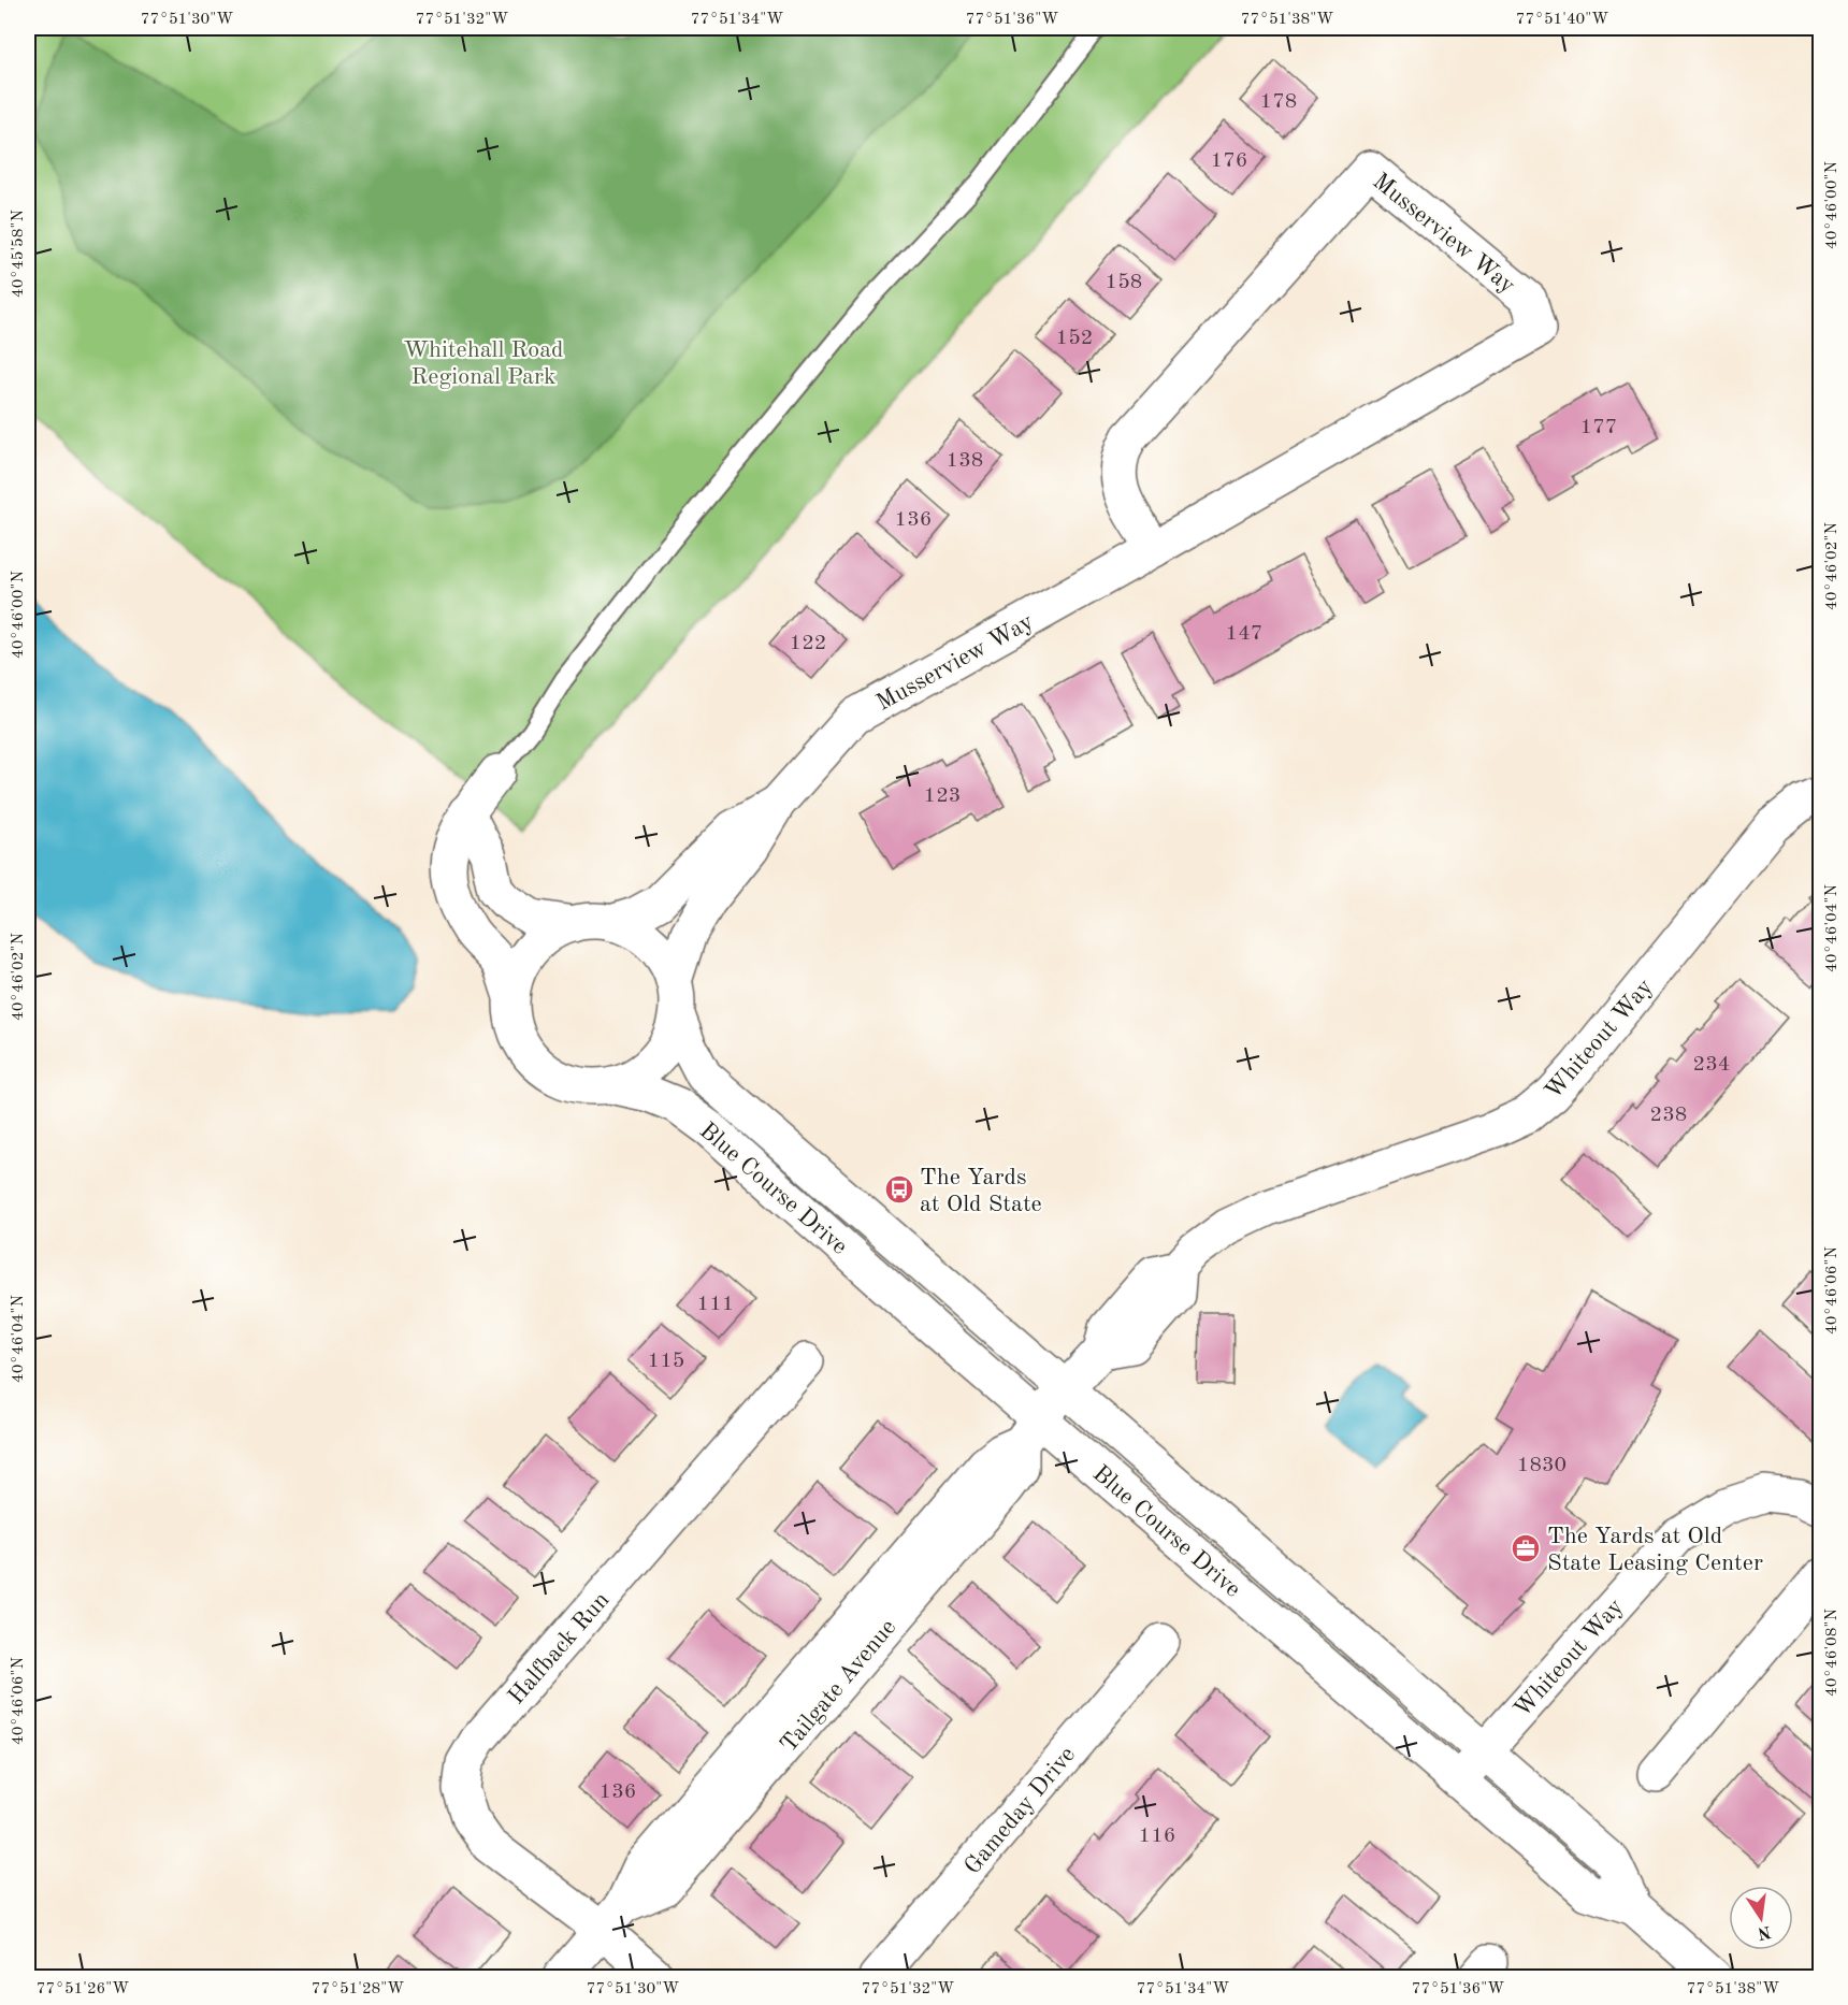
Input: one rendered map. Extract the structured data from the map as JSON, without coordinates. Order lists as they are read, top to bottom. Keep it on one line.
{"streets":{"street":["Musserview Way","Whiteout Way","Blue Course Drive","Halfback Run","Tailgate Avenue","Gameday Drive"]},"crossings":[["Musserview Way","Blue Course Drive"],["Whiteout Way","Blue Course Drive"],["Whiteout Way","Tailgate Avenue"],["Blue Course Drive","Tailgate Avenue"],["Halfback Run","Tailgate Avenue"]],"parks":["Whitehall Road Regional Park"],"places":{"bus stop":["The Yards at Old State"],"office":["The Yards at Old State Leasing Center"]},"house_numbers":["178","176","158","152","177","138","136","147","122","123","234","238","111","115","1830","136","116"],"north":"bottom","coordinates":["77°51'30\"W","77°51'32\"W","77°51'34\"W","77°51'36\"W","77°51'38\"W","77°51'40\"W","40°46'00\"N","40°45'58\"N","40°46'02\"N","40°46'04\"N","40°46'06\"N","40°46'08\"N","77°51'26\"W","77°51'28\"W"]}
